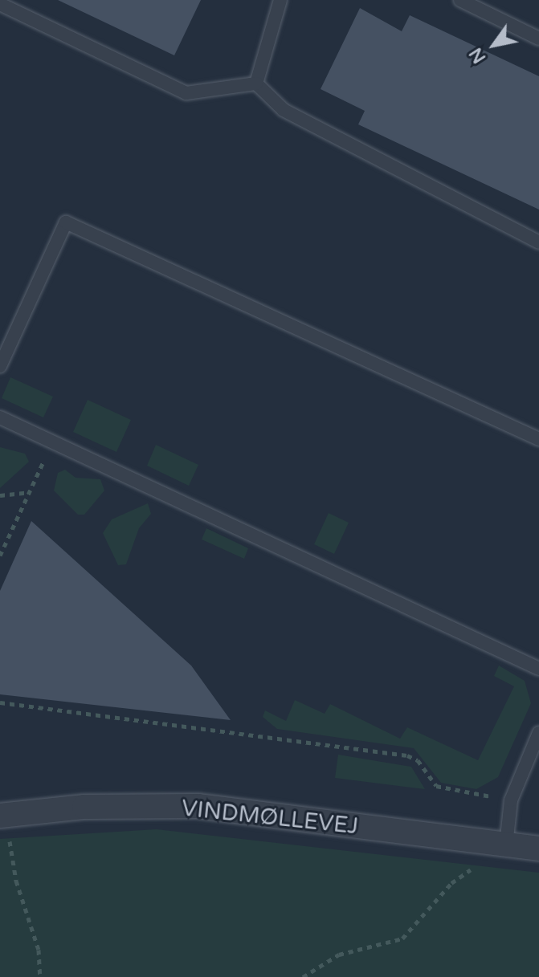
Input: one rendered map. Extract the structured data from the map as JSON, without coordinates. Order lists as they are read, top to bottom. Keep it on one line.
{"streets":{"street":["VINDMØLLEVEJ"]},"north":"bottom left"}
